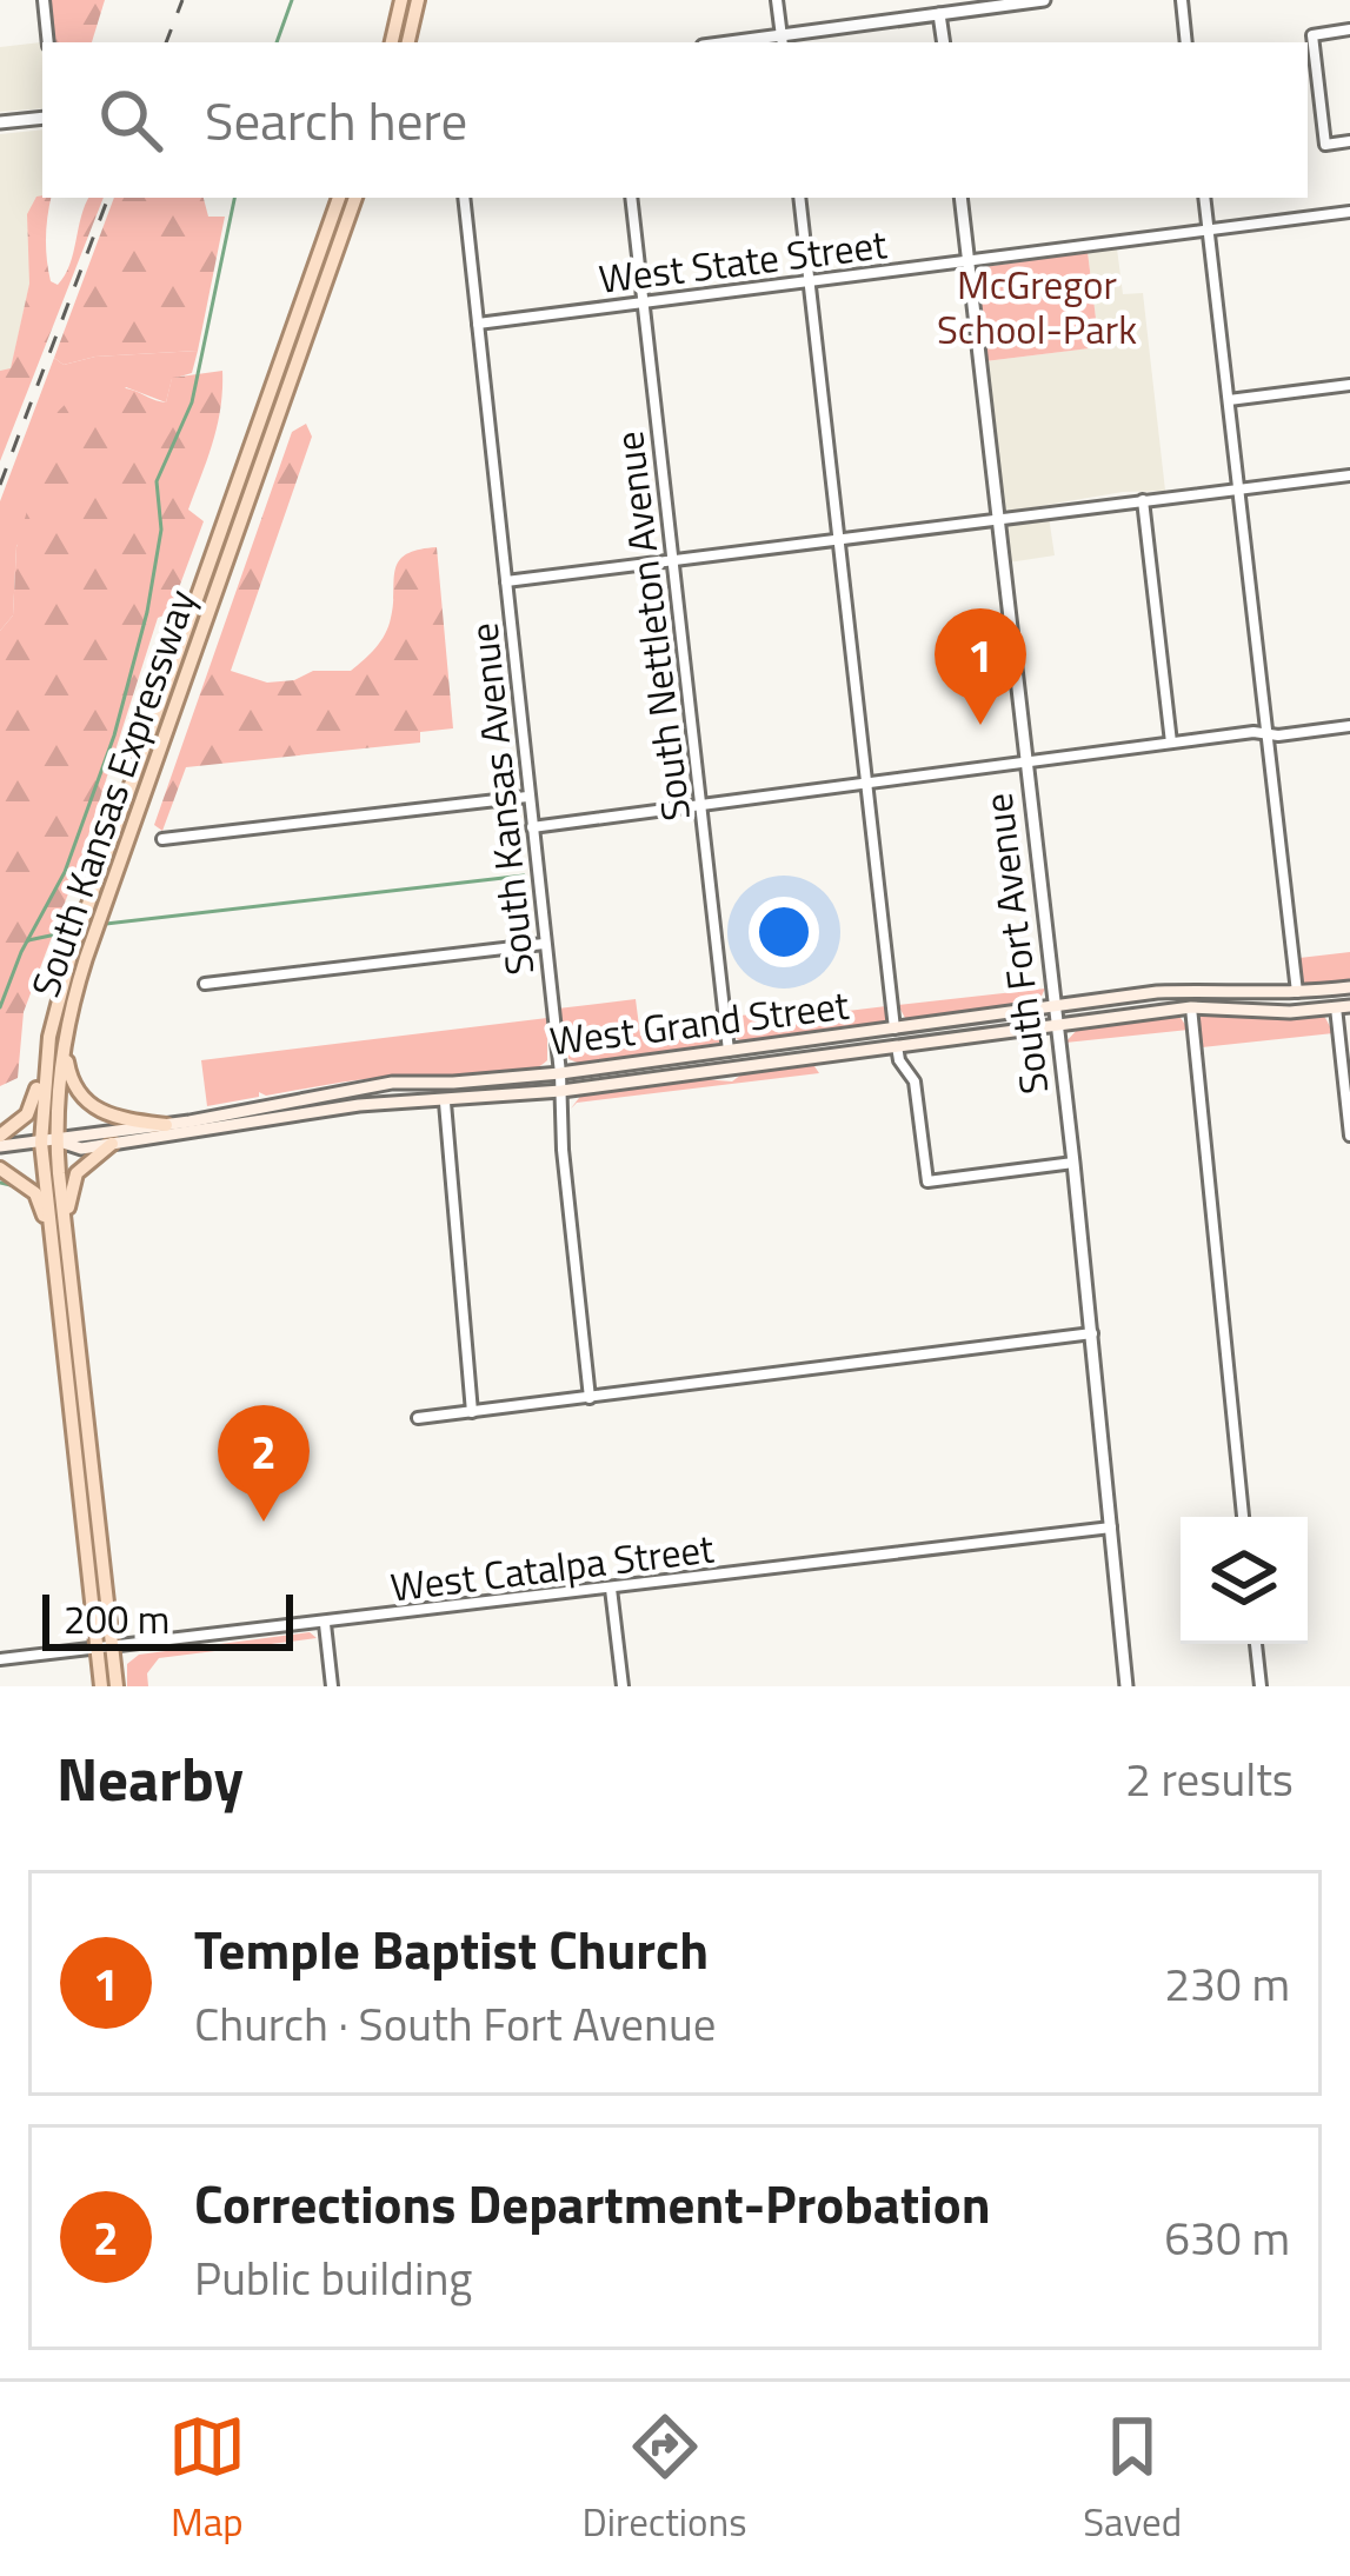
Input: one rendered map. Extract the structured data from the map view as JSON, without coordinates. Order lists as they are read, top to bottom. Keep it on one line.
{"streets":{"main road":["South Kansas Expressway","West Grand Street"],"street":["West State Street","South Nettleton Avenue","South Kansas Avenue","South Fort Avenue","West Catalpa Street"]},"crossings":[["West State Street","South Nettleton Avenue"],["West State Street","South Kansas Avenue"],["West State Street","South Fort Avenue"],["South Nettleton Avenue","West Grand Street"],["South Kansas Expressway","West Grand Street"],["South Kansas Expressway","West Catalpa Street"],["South Kansas Avenue","West Grand Street"],["South Fort Avenue","West Grand Street"],["South Fort Avenue","West Catalpa Street"]],"parks":["McGregor School-Park"],"scale_bar":"200 m","page":{"search":"Search here","pins":["1","2"],"scale":"200 m","heading":["Nearby","2 results"],"list":[{"mark":"1","name":"Temple Baptist Church","note":"Church · South Fort Avenue","value":"230 m"},{"mark":"2","name":"Corrections Department-Probation","note":"Public building","value":"630 m"}],"nav":["Map","Directions","Saved"]}}
